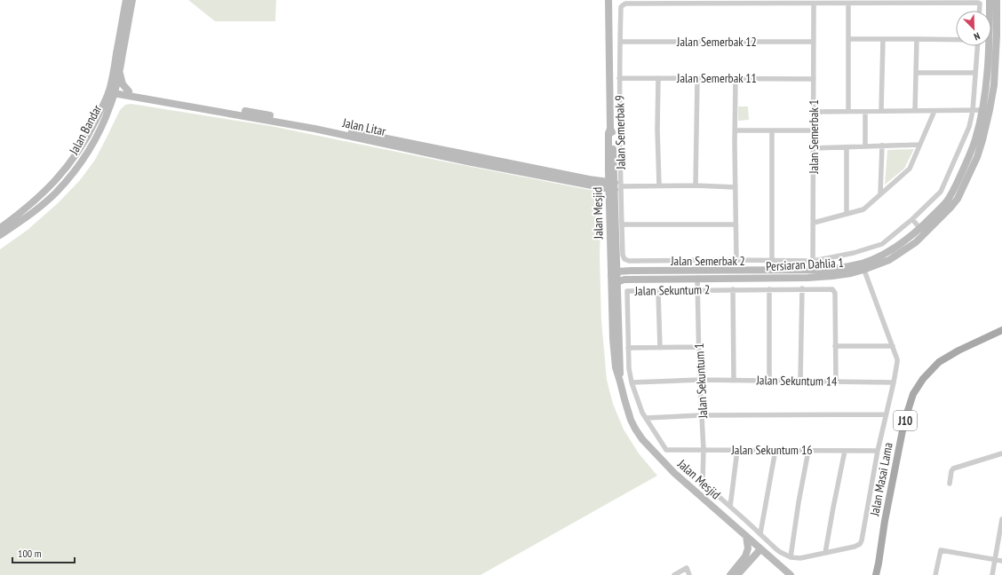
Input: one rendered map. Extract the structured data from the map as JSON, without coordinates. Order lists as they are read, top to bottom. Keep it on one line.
{"streets":{"main road":["Jalan Litar","Jalan Bandar","Jalan Mesjid","Persiaran Dahlia 1","J10","Jalan Masai Lama"],"street":["Jalan Semerbak 12","Jalan Semerbak 11","Jalan Semerbak 9","Jalan Semerbak 1","Jalan Semerbak 2","Jalan Sekuntum 2","Jalan Sekuntum 1","Jalan Sekuntum 14","Jalan Sekuntum 16"]},"crossings":[["Jalan Semerbak 12","Jalan Semerbak 9"],["Jalan Semerbak 12","Jalan Semerbak 1"],["Jalan Semerbak 11","Jalan Semerbak 9"],["Jalan Semerbak 11","Jalan Semerbak 1"],["Jalan Litar","Jalan Bandar"],["Jalan Litar","Jalan Semerbak 9"],["Jalan Litar","Jalan Mesjid"],["Jalan Semerbak 9","Jalan Semerbak 1"],["Jalan Semerbak 9","Jalan Mesjid"],["Jalan Semerbak 9","Jalan Semerbak 2"],["Jalan Semerbak 1","Jalan Semerbak 2"],["Jalan Semerbak 1","Persiaran Dahlia 1"],["Jalan Mesjid","Persiaran Dahlia 1"],["Persiaran Dahlia 1","Jalan Sekuntum 1"],["Jalan Sekuntum 2","Jalan Sekuntum 1"],["Jalan Sekuntum 2","Jalan Sekuntum 14"],["Jalan Sekuntum 2","Jalan Sekuntum 16"],["Jalan Sekuntum 1","Jalan Sekuntum 14"],["Jalan Sekuntum 1","Jalan Sekuntum 16"]],"scale_bar":"100 m","north":"bottom right"}
